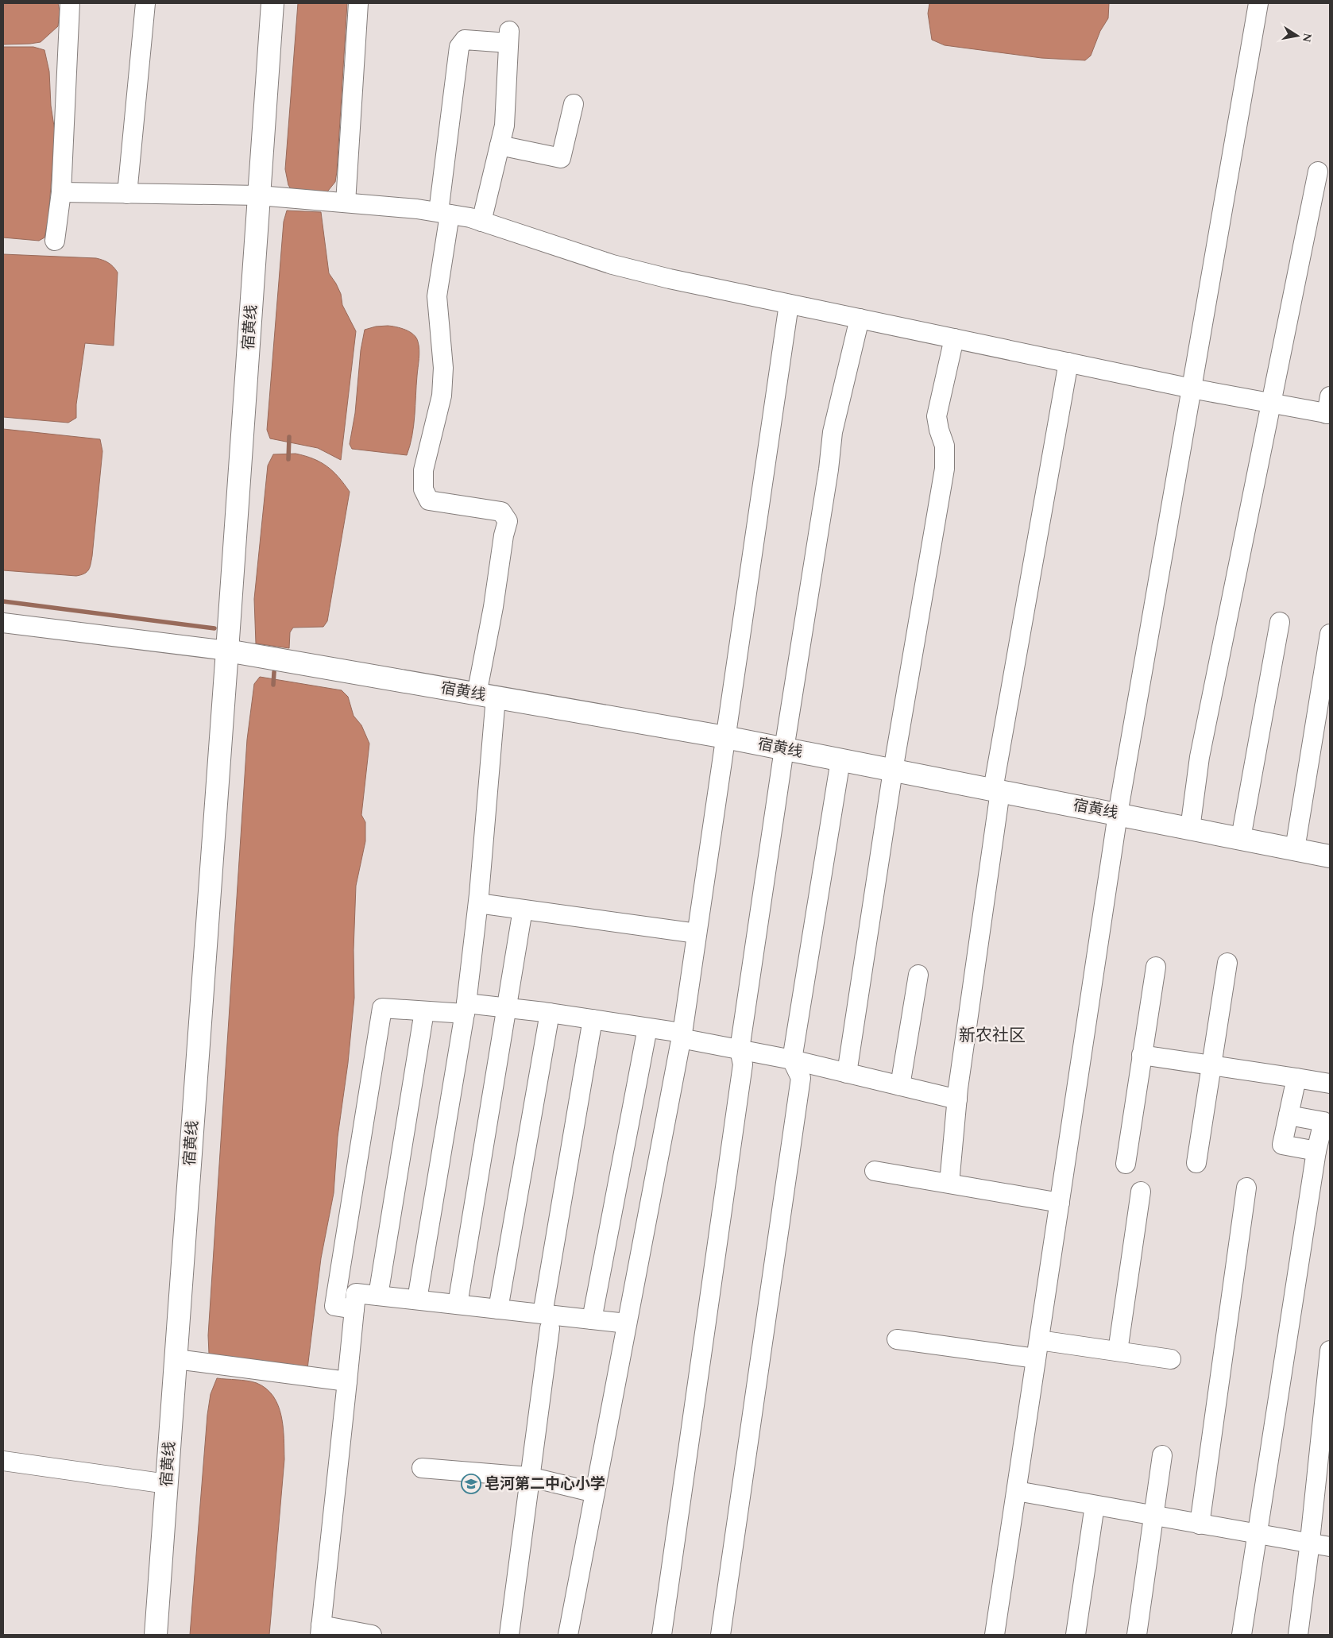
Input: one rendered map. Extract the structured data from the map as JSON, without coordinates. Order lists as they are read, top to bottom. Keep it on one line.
{"streets":{"main road":["宿黄线"]},"districts":["新农社区"],"places":{"school or university":["皂河第二中心小学"]},"north":"right"}
